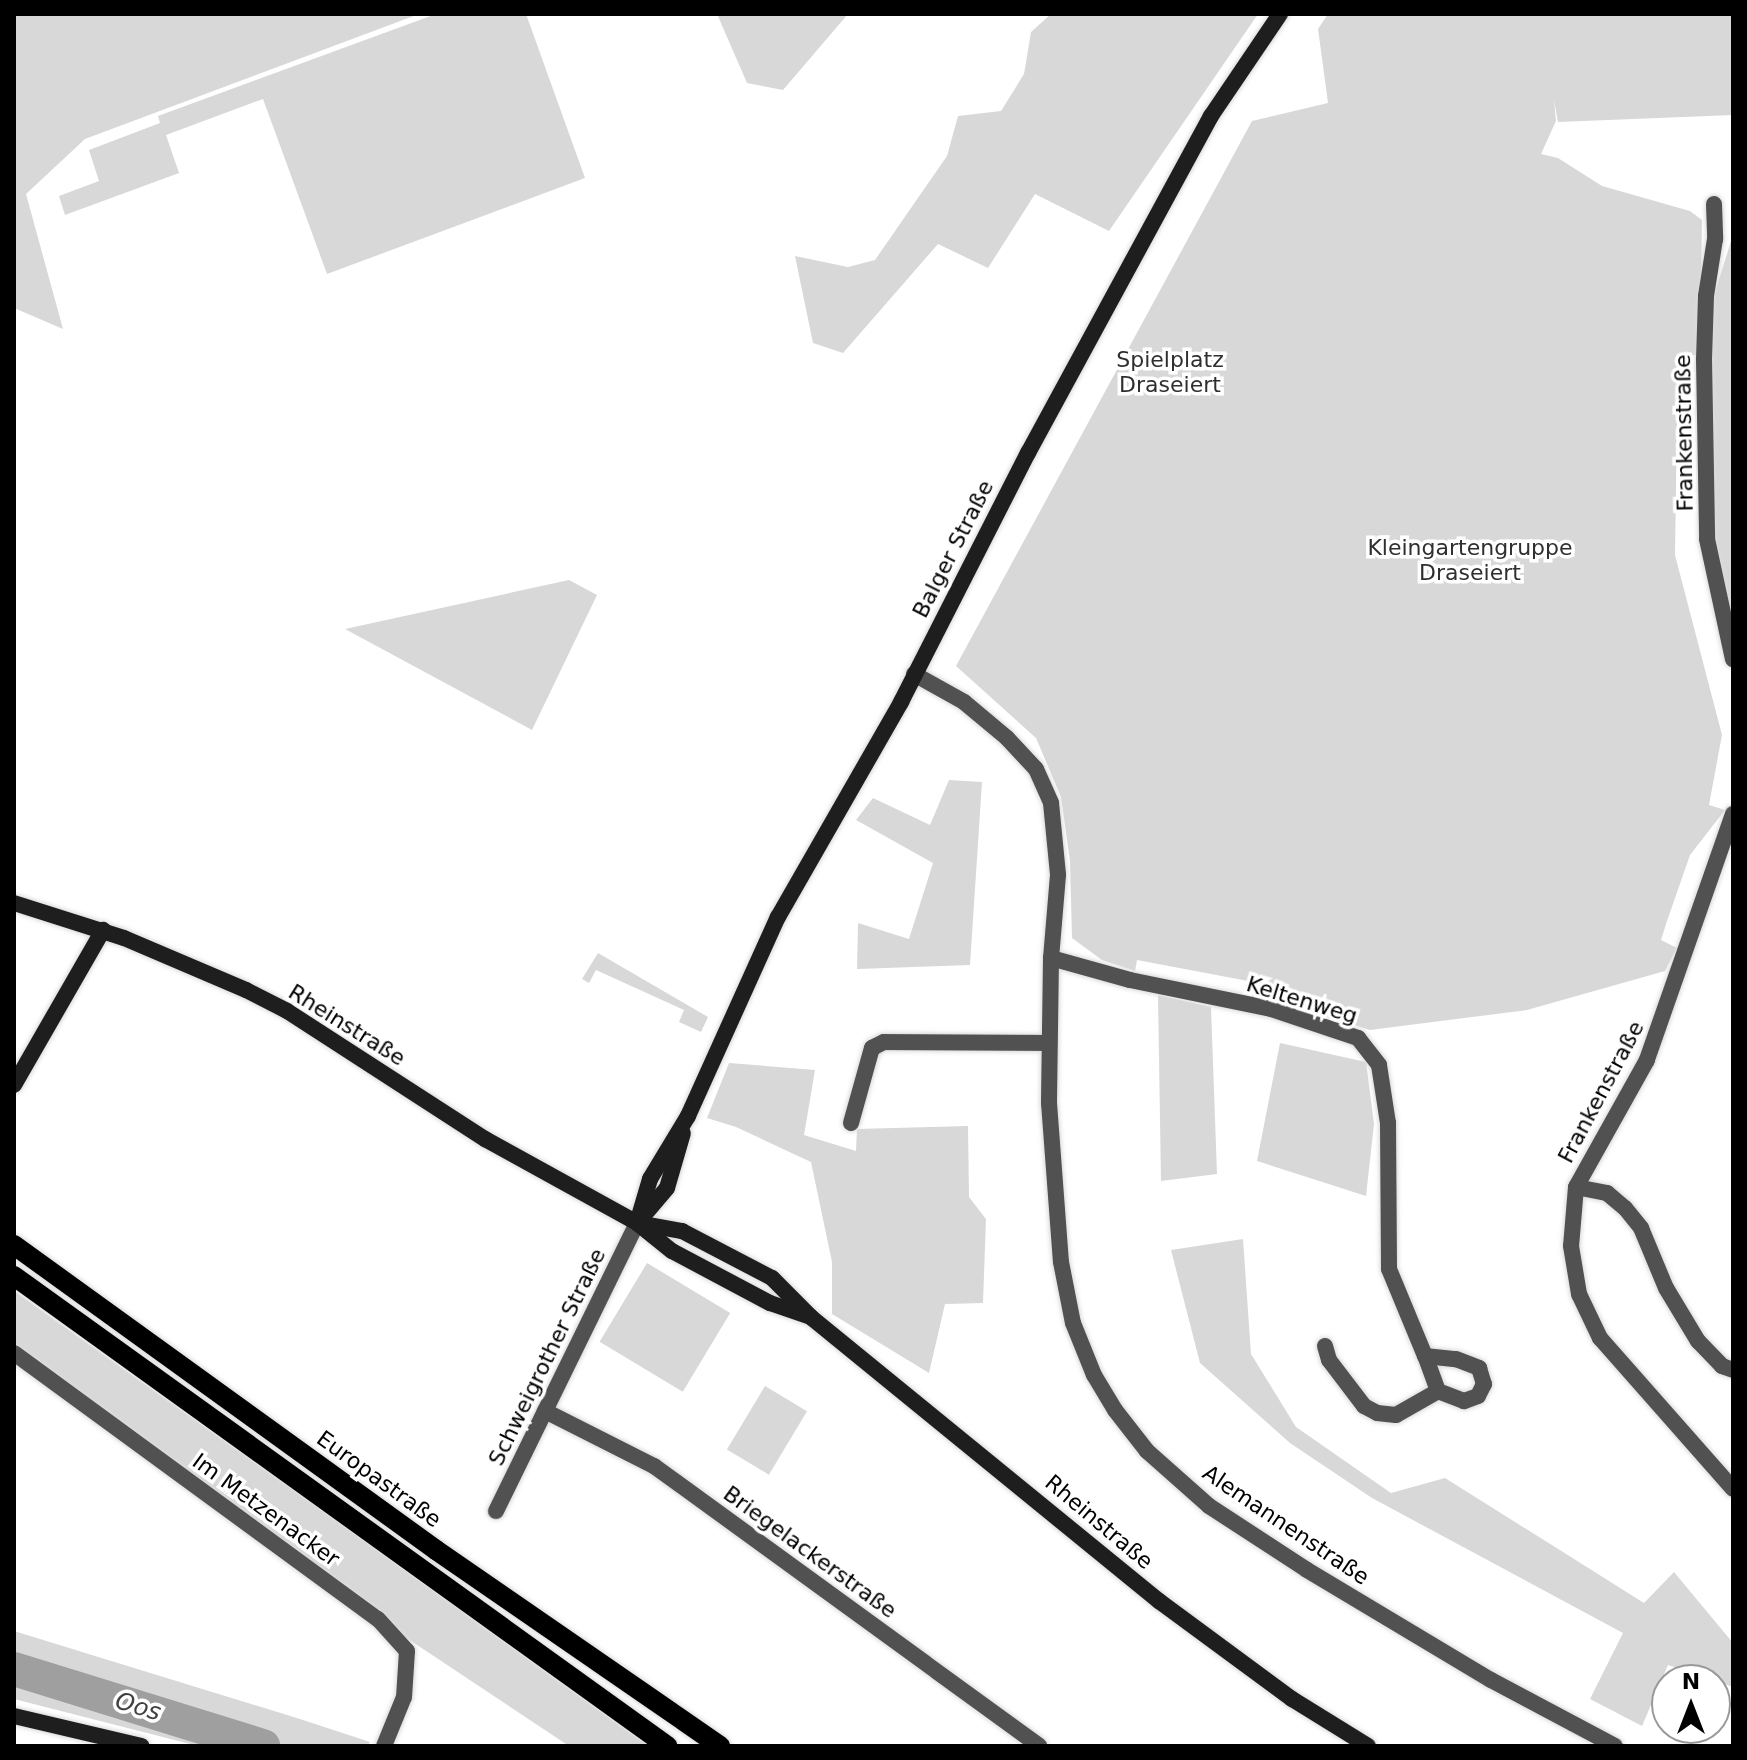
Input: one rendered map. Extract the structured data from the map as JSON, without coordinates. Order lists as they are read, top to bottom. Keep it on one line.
{"streets":{"main road":["Europastraße"],"street":["Frankenstraße","Balger Straße","Keltenweg","Rheinstraße","Schweigrother Straße","Im Metzenacker","Alemannenstraße","Briegelackerstraße"]},"crossings":[["Balger Straße","Rheinstraße"],["Balger Straße","Schweigrother Straße"],["Balger Straße","Alemannenstraße"],["Keltenweg","Alemannenstraße"],["Rheinstraße","Schweigrother Straße"],["Schweigrother Straße","Briegelackerstraße"]],"water":["Oos"],"parks":["Spielplatz Draseiert","Kleingartengruppe Draseiert"],"north":"top"}
